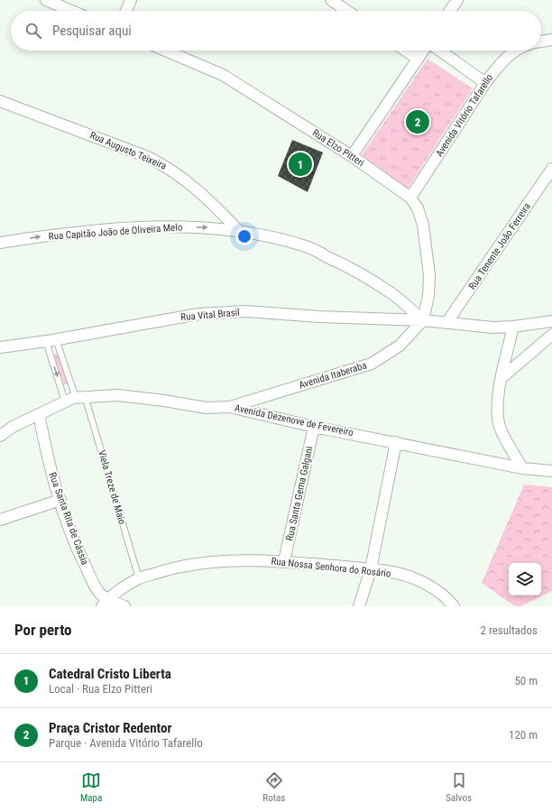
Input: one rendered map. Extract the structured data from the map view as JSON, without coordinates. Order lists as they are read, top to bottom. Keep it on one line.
{"streets":{"street":["Avenida Vitório Tafarello","Rua Elzo Pitteri","Rua Augusto Teixeira","Rua Capitão João de Oliveira Melo","Rua Tenente João Ferreira","Rua Vital Brasil","Avenida Itaberaba","Avenida Dezenove de Fevereiro","Rua Santa Gema Galgani","Rua Santa Rita de Cássia","Rua Nossa Senhora do Rosário"],"lane":["Viela Treze de Maio"]},"crossings":[["Avenida Vitório Tafarello","Rua Elzo Pitteri"],["Rua Elzo Pitteri","Rua Capitão João de Oliveira Melo"],["Rua Elzo Pitteri","Rua Vital Brasil"],["Rua Elzo Pitteri","Avenida Itaberaba"],["Rua Augusto Teixeira","Rua Capitão João de Oliveira Melo"],["Rua Capitão João de Oliveira Melo","Rua Vital Brasil"],["Rua Capitão João de Oliveira Melo","Avenida Itaberaba"],["Rua Vital Brasil","Avenida Itaberaba"],["Avenida Itaberaba","Avenida Dezenove de Fevereiro"],["Avenida Dezenove de Fevereiro","Viela Treze de Maio"],["Avenida Dezenove de Fevereiro","Rua Santa Gema Galgani"],["Avenida Dezenove de Fevereiro","Rua Santa Rita de Cássia"],["Viela Treze de Maio","Rua Nossa Senhora do Rosário"],["Rua Santa Gema Galgani","Rua Nossa Senhora do Rosário"],["Rua Santa Rita de Cássia","Rua Nossa Senhora do Rosário"]],"one_way":["Rua Capitão João de Oliveira Melo"],"page":{"search":"Pesquisar aqui","pins":["2","1"],"heading":["Por perto","2 resultados"],"list":[{"mark":"1","name":"Catedral Cristo Liberta","note":"Local · Rua Elzo Pitteri","value":"50 m"},{"mark":"2","name":"Praça Cristor Redentor","note":"Parque · Avenida Vitório Tafarello","value":"120 m"}],"nav":["Mapa","Rotas","Salvos"]}}
